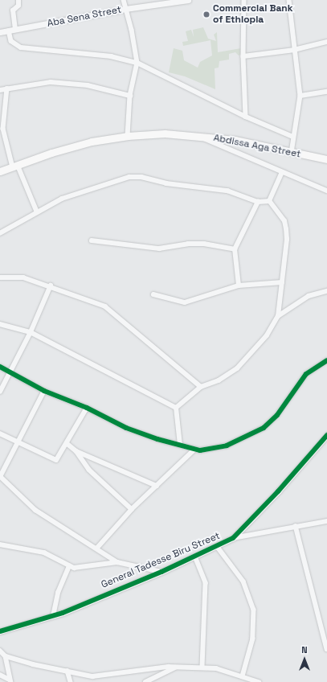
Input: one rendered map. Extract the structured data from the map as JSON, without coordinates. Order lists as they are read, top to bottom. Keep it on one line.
{"streets":{"highway":["Abdissa Aga Street"],"street":["Aba Sena Street","General Tadesse Biru Street"]},"places":["Commercial Bank of Ethiopia"],"north":"top"}
